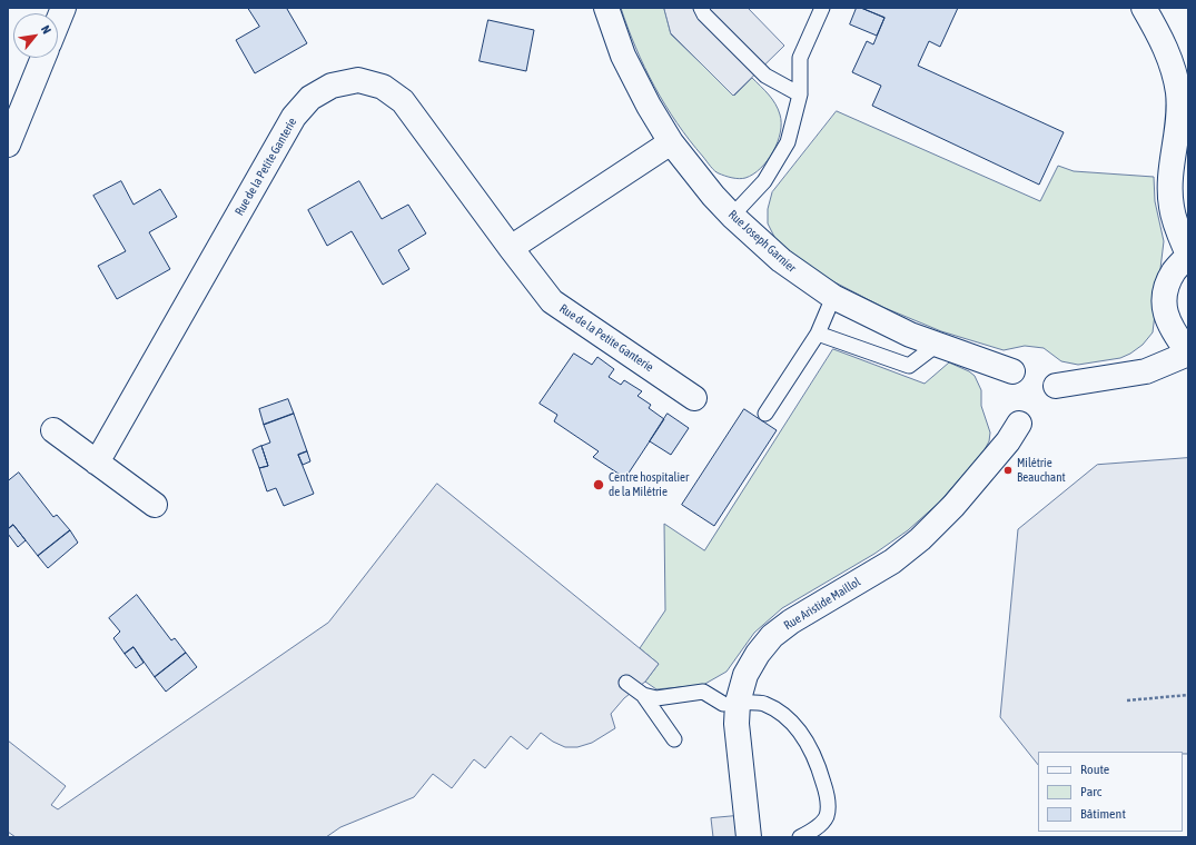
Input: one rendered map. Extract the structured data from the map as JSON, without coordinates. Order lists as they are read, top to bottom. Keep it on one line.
{"streets":{"street":["Rue de la Petite Ganterie","Rue Joseph Garnier","Rue Aristide Maillol"]},"places":["Milétrie Beauchant","Centre hospitalier de la Milétrie"],"legend":["Route","Parc","Bâtiment"],"north":"top right"}
